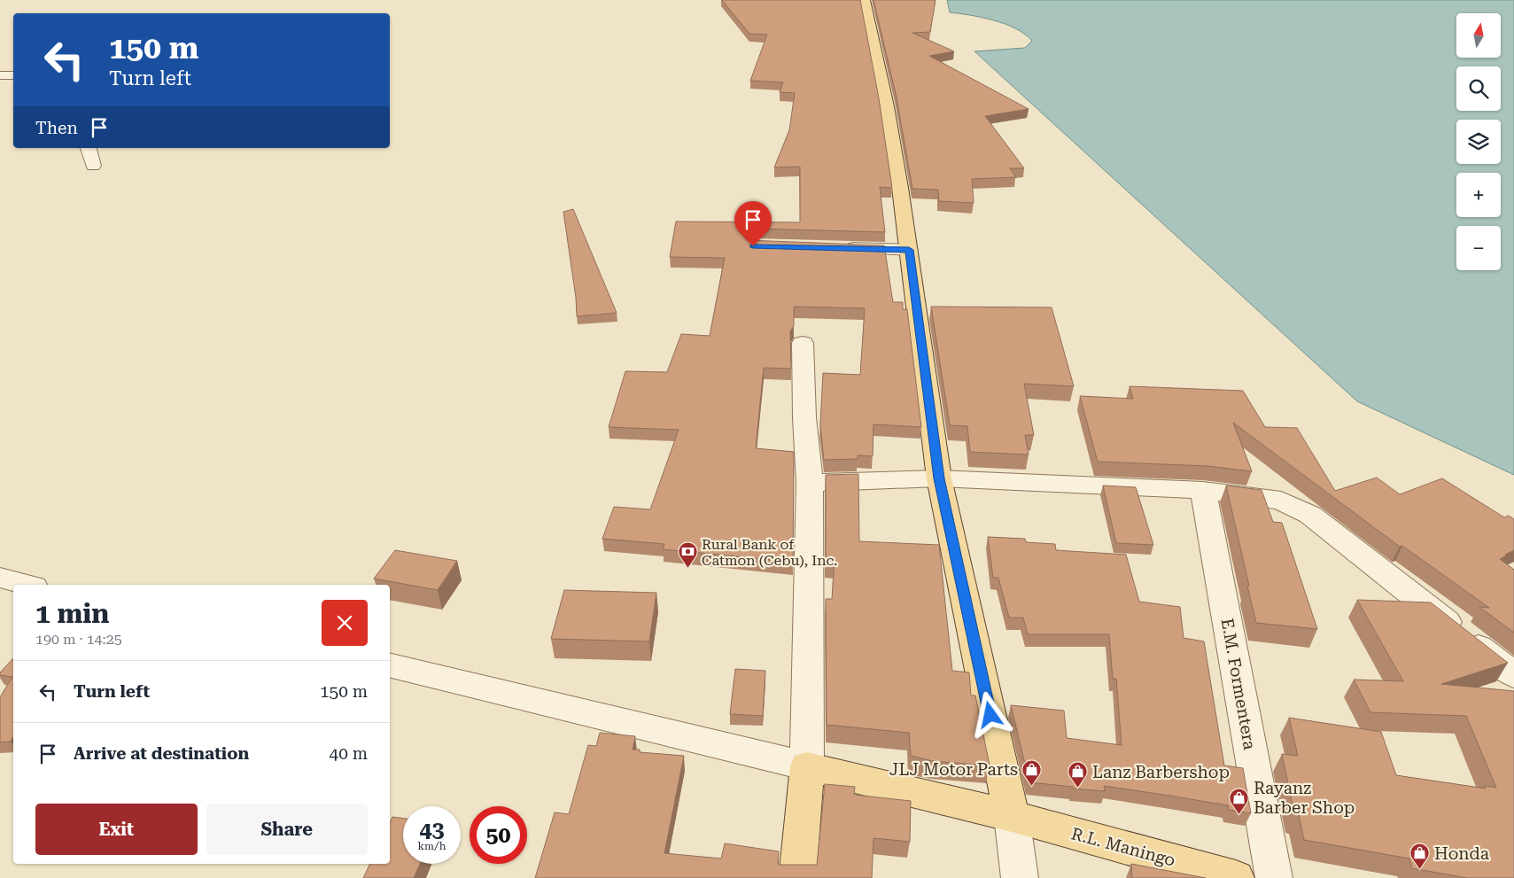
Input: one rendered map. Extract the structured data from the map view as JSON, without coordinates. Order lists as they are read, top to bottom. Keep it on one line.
{"streets":{"main road":["R.L. Maningo"],"street":["E.M. Formentera"]},"places":{"bank":["Rural Bank of Catmon (Cebu), Inc."],"shop":["JLJ Motor Parts","Lanz Barbershop","Rayanz Barber Shop","Honda"]},"north":"top","page":{"map_buttons":["+","−"],"turn":["150 m","Turn left"],"then":"Then","heading":["1 min","190 m · 14:25"],"list":[{"name":"Turn left","value":"150 m"},{"name":"Arrive at destination","value":"40 m"}],"buttons":["Exit","Share"],"speed":"43 km/h","limit":"50"}}
